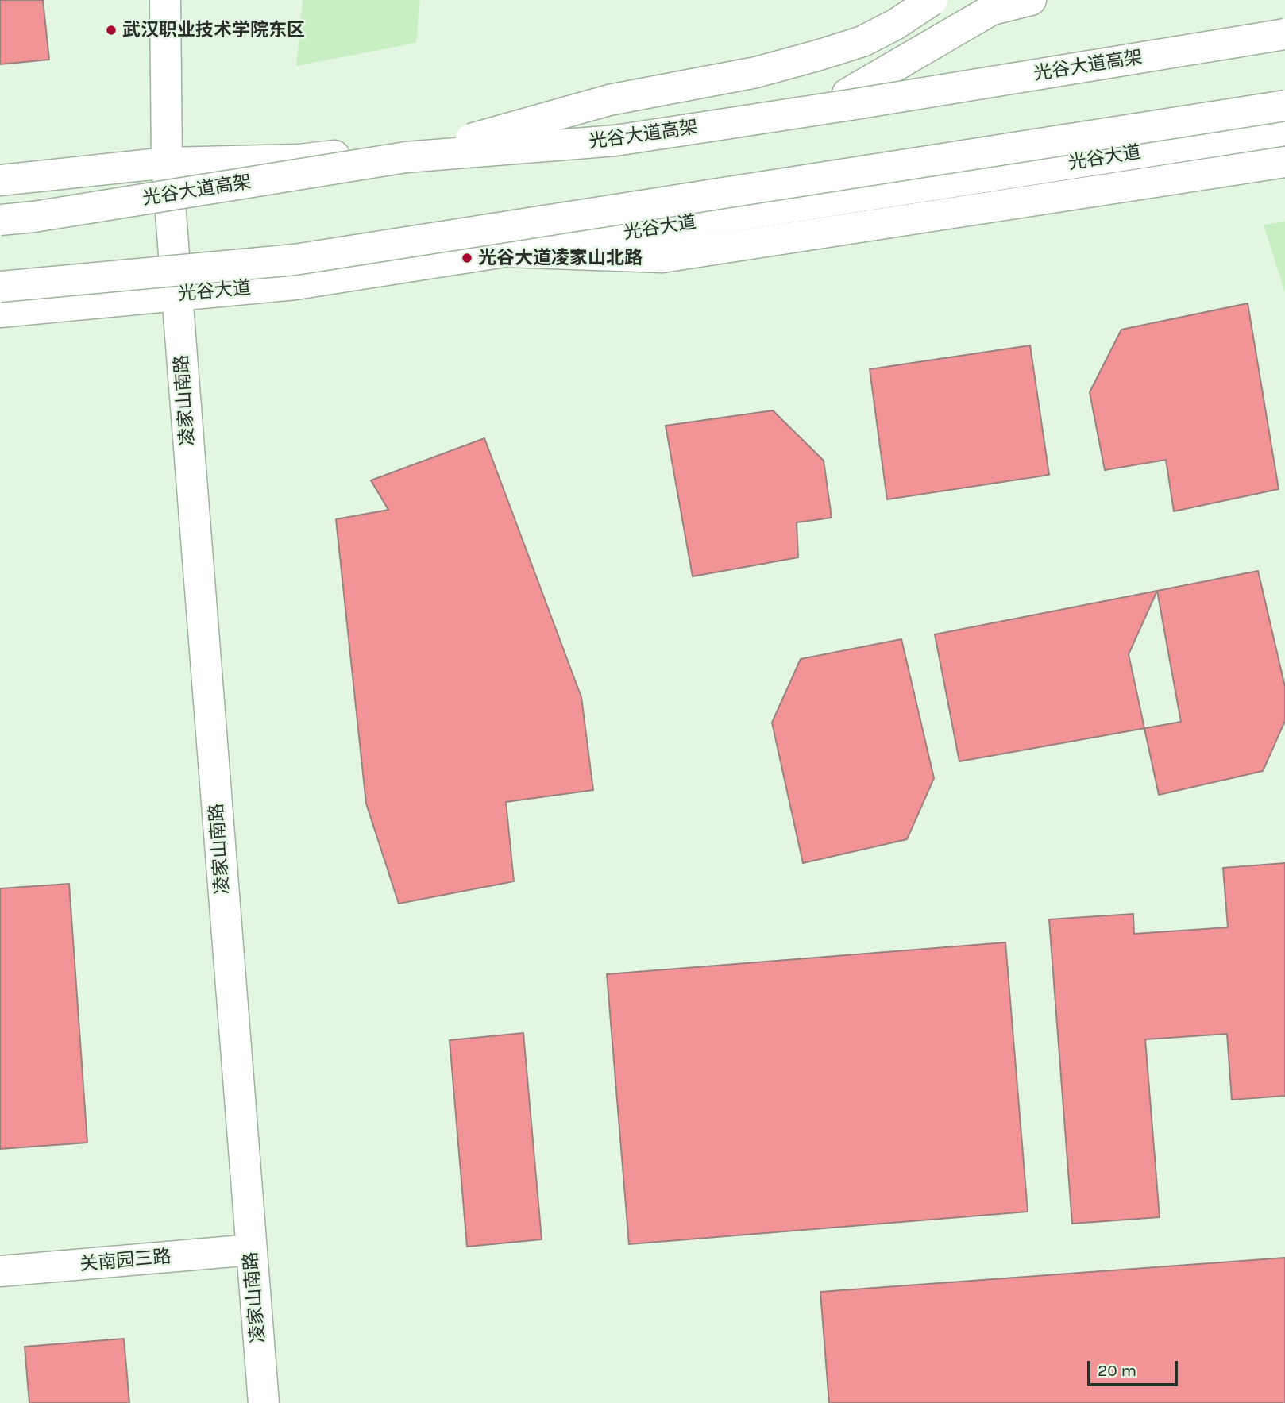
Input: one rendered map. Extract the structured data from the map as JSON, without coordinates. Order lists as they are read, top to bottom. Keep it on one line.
{"streets":{"main road":["光谷大道高架","光谷大道","凌家山南路","关南园三路"]},"crossings":[["光谷大道","凌家山南路"],["凌家山南路","关南园三路"]],"places":["武汉职业技术学院东区","光谷大道凌家山北路"],"scale_bar":"20 m"}
